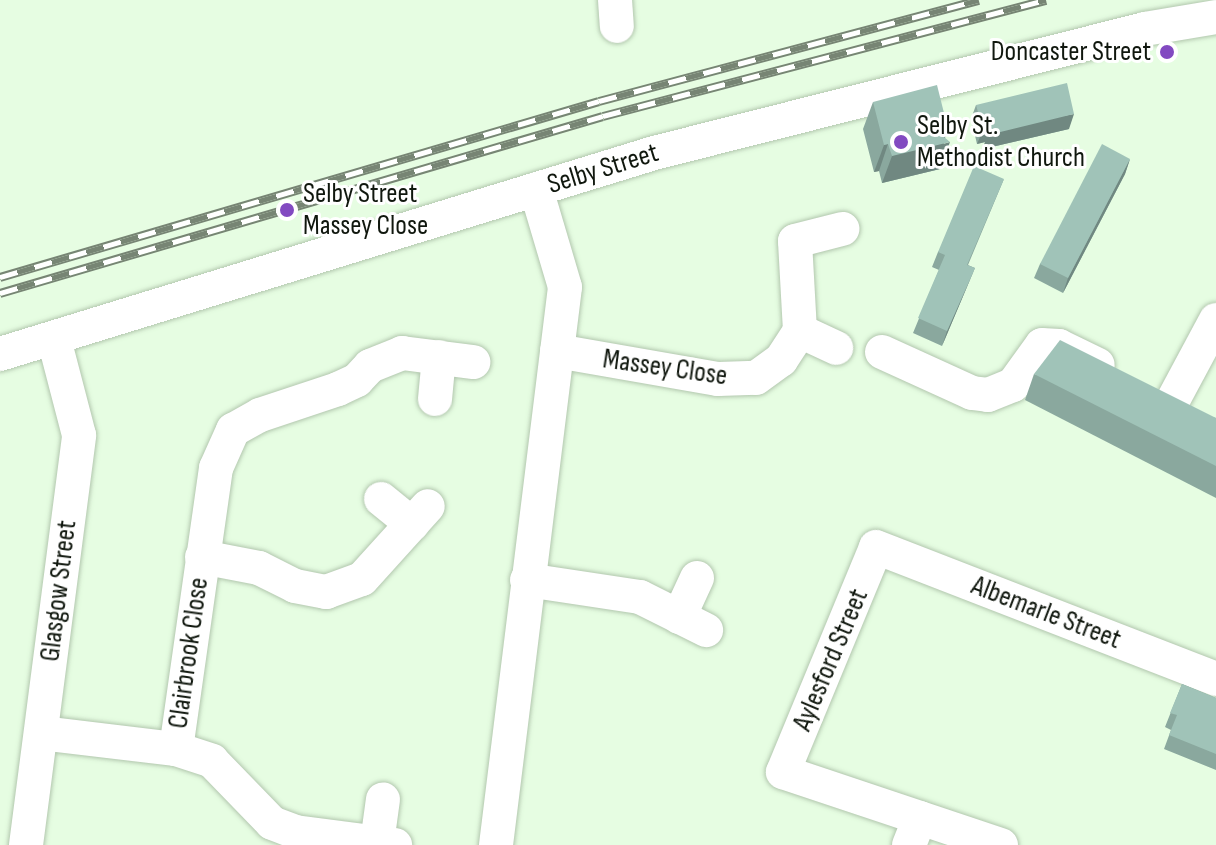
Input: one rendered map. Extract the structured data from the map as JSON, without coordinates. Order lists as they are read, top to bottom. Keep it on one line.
{"streets":{"street":["Selby Street","Massey Close","Glasgow Street","Albemarle Street","Clairbrook Close","Aylesford Street"]},"crossings":[["Selby Street","Glasgow Street"],["Glasgow Street","Clairbrook Close"],["Albemarle Street","Aylesford Street"]],"places":["Doncaster Street","Selby St. Methodist Church","Selby Street Massey Close"]}
